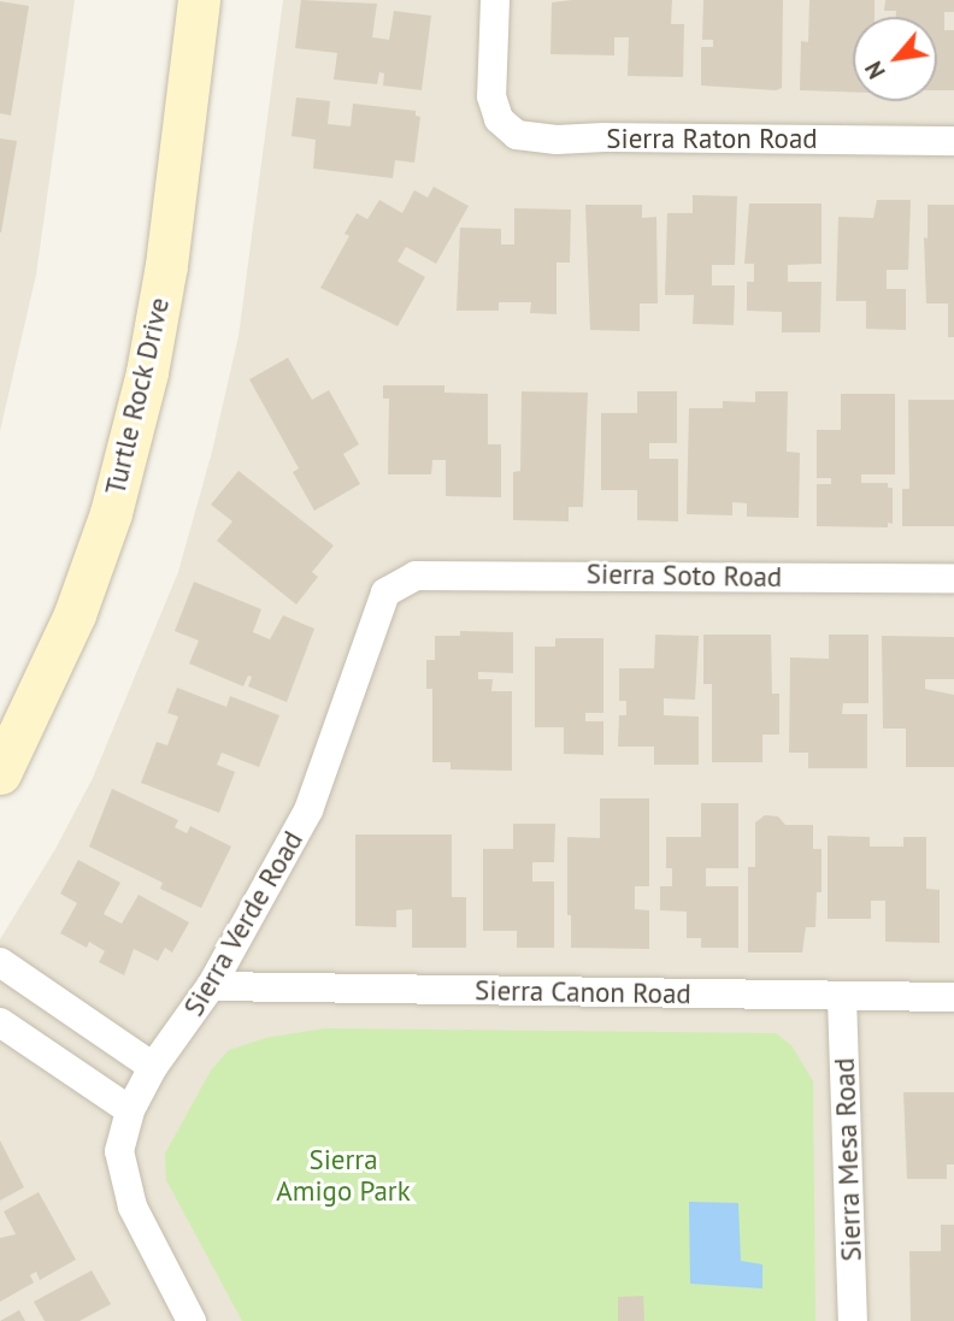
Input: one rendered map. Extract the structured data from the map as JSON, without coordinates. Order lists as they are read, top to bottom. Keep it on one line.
{"streets":{"street":["Sierra Raton Road","Turtle Rock Drive","Sierra Soto Road","Sierra Verde Road","Sierra Canon Road","Sierra Mesa Road"]},"crossings":[["Sierra Soto Road","Sierra Verde Road"],["Sierra Verde Road","Sierra Canon Road"],["Sierra Canon Road","Sierra Mesa Road"]],"parks":["Sierra Amigo Park"],"north":"bottom left"}
